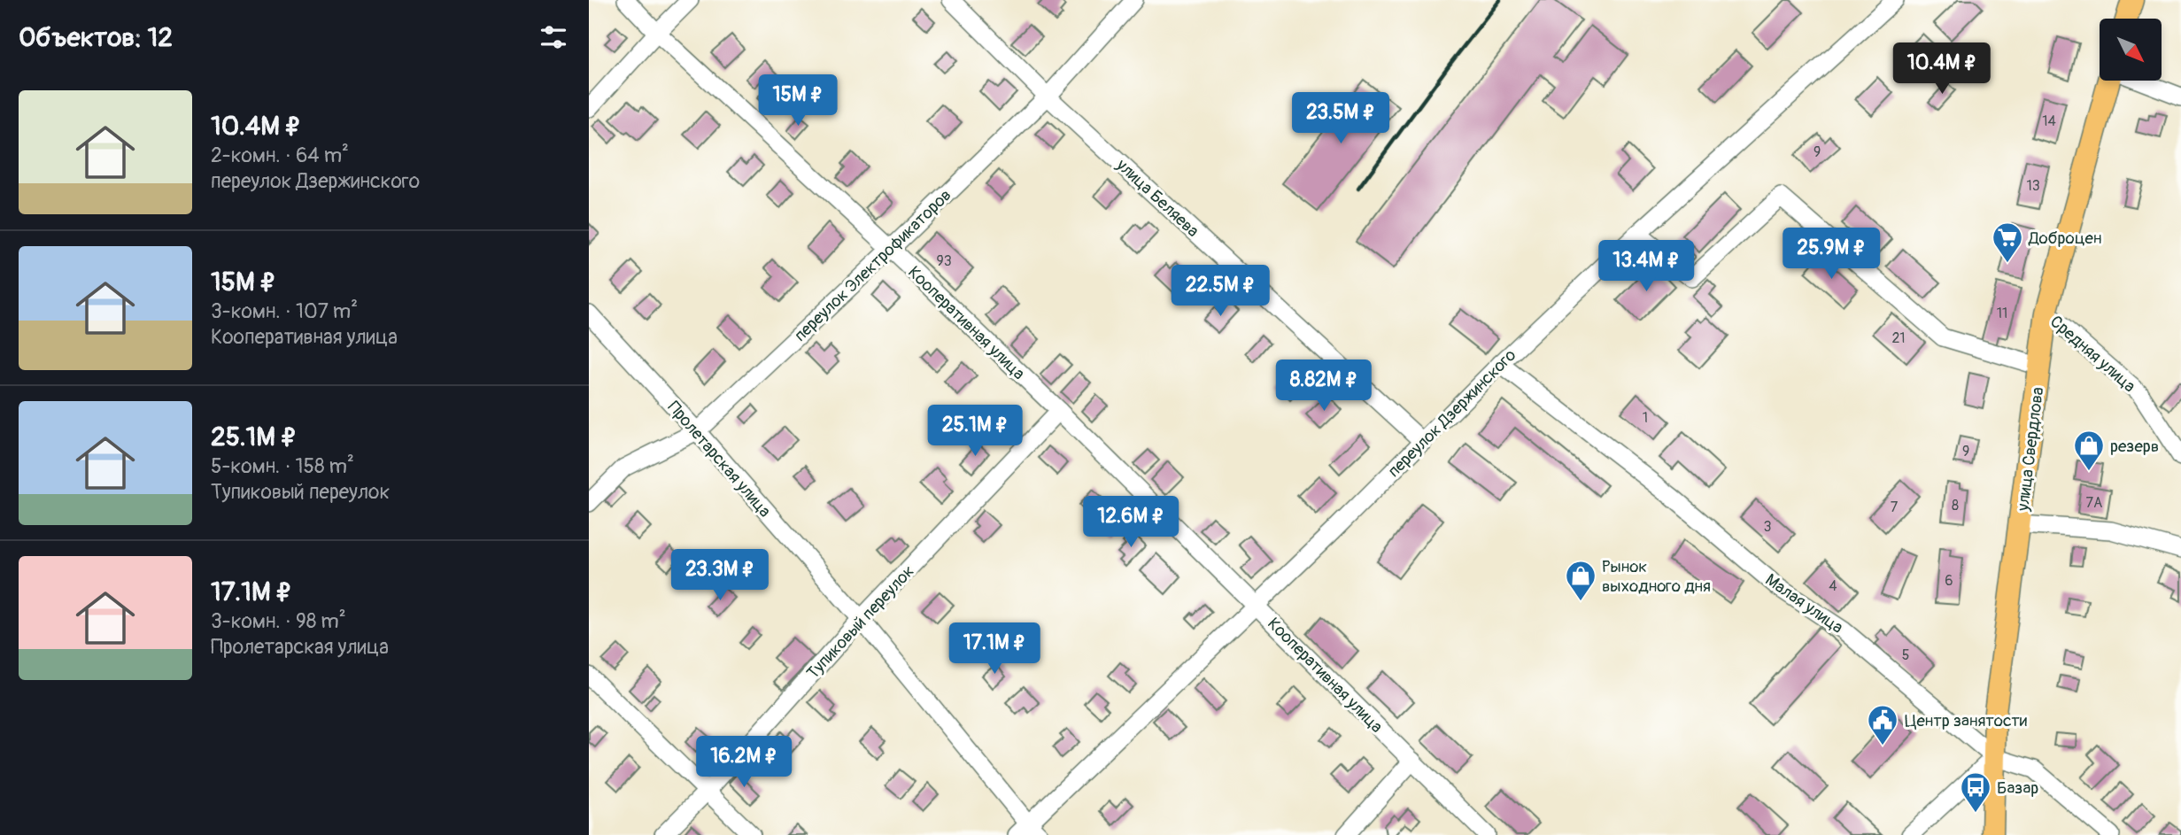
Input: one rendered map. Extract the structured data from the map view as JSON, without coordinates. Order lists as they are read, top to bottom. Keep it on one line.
{"streets":{"main road":["улица Свердлова"],"street":["улица Беляева","переулок Электрофикаторов","Кооперативная улица","Средняя улица","переулок Дзержинского","Пролетарская улица","Малая улица","Тупиковый переулок"]},"crossings":[["улица Беляева","переулок Электрофикаторов"],["улица Беляева","переулок Дзержинского"],["переулок Электрофикаторов","Кооперативная улица"],["переулок Электрофикаторов","Пролетарская улица"],["Кооперативная улица","переулок Дзержинского"],["Кооперативная улица","Тупиковый переулок"],["Средняя улица","улица Свердлова"],["переулок Дзержинского","Пролетарская улица"],["переулок Дзержинского","Малая улица"],["улица Свердлова","Малая улица"],["Пролетарская улица","Тупиковый переулок"]],"places":{"supermarket":["Доброцен"],"shop":["резерв","Рынок выходного дня"],"public building":["Центр занятости"],"bus stop":["Базар"]},"house_numbers":["14","9","13","93","11","21","1","9","7А","8","7","3","6","4","5"],"north":"bottom right","page":{"heading":"Объектов: 12","price":["10.4M ₽","15M ₽","23.5M ₽","25.9M ₽","13.4M ₽","22.5M ₽","8.82M ₽","25.1M ₽","12.6M ₽","23.3M ₽","17.1M ₽","16.2M ₽"],"list":[{"name":"10.4M ₽","note":"2-комн. · 64 m² · переулок Дзержинского"},{"name":"15M ₽","note":"3-комн. · 107 m² · Кооперативная улица"},{"name":"25.1M ₽","note":"5-комн. · 158 m² · Тупиковый переулок"},{"name":"17.1M ₽","note":"3-комн. · 98 m² · Пролетарская улица"}]}}
